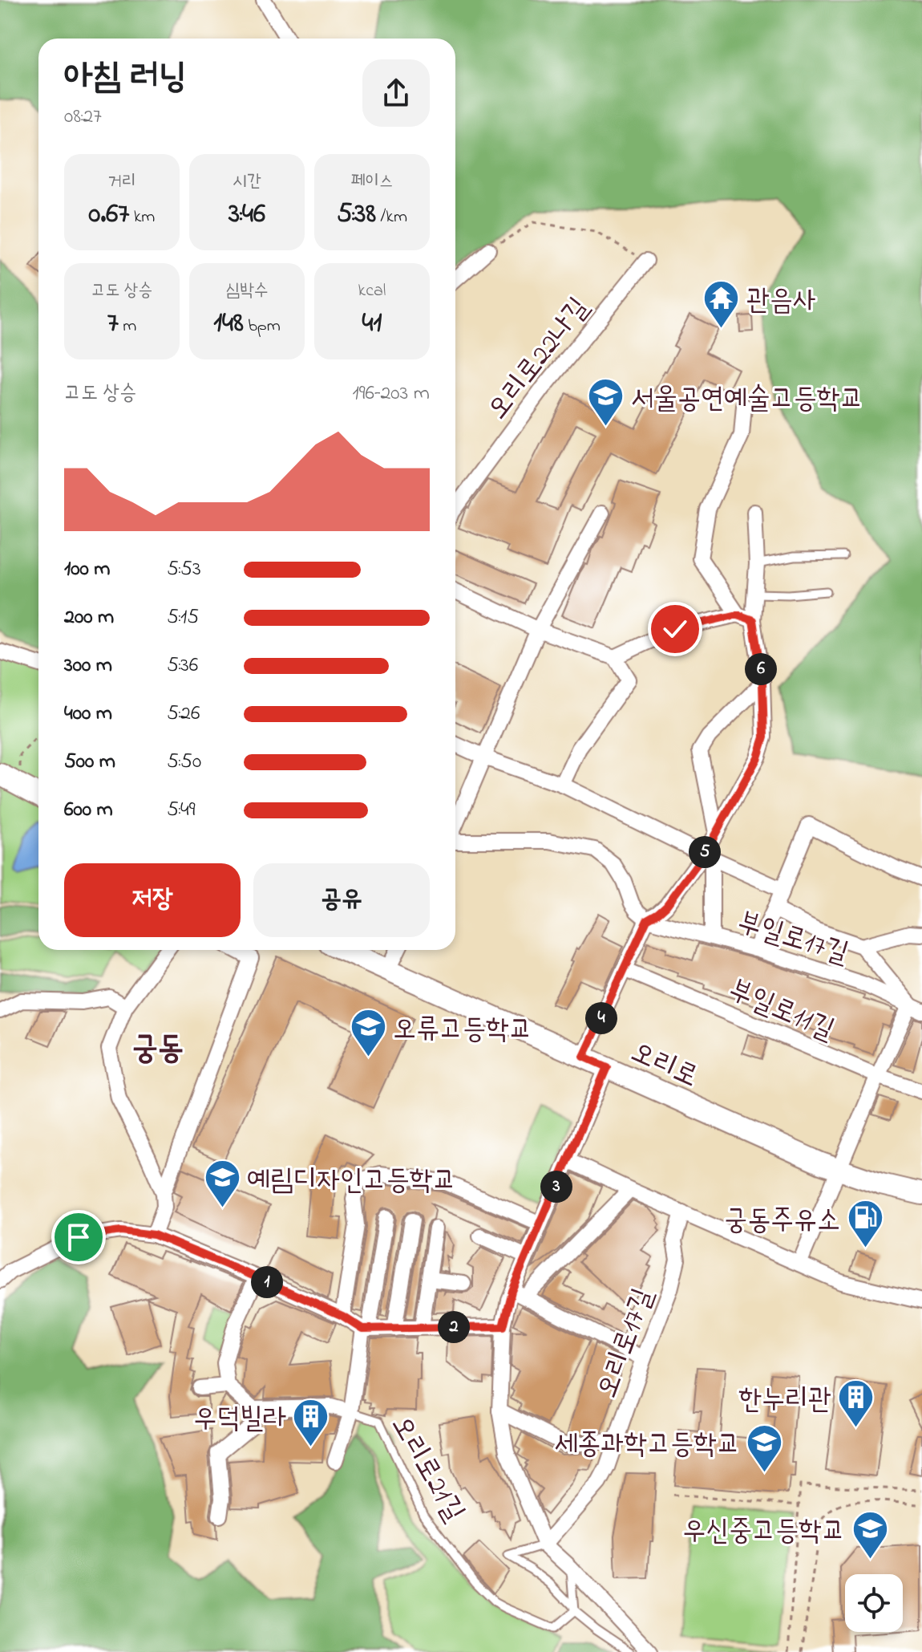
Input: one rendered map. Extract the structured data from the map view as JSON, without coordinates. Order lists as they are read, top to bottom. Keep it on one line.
{"streets":{"main road":["오리로"],"street":["오리로22나길","부일로17길","부일로11길","오리로17길"],"lane":["오리로21길"]},"districts":["궁동"],"places":{"temple":["관음사"],"school or university":["서울공연예술고등학교","오류고등학교","예림디자인고등학교","세종과학고등학교","우신중고등학교"],"fuel station":["궁동주유소"],"building":["한누리관","우덕빌라"]},"page":{"heading":["아침 러닝","08:27"],"stats":[["거리","0.67 km"],["시간","3:46"],["페이스","5:38 /km"],["고도 상승","7 m"],["심박수","148 bpm"],["kcal","41"]],"chart":["고도 상승","196–203 m"],"list":[{"name":"100 m","note":"5:53"},{"name":"200 m","note":"5:15"},{"name":"300 m","note":"5:36"},{"name":"400 m","note":"5:26"},{"name":"500 m","note":"5:50"},{"name":"600 m","note":"5:49"}],"pins":["6","5","4","3","1","2"],"buttons":["저장","공유"]}}
